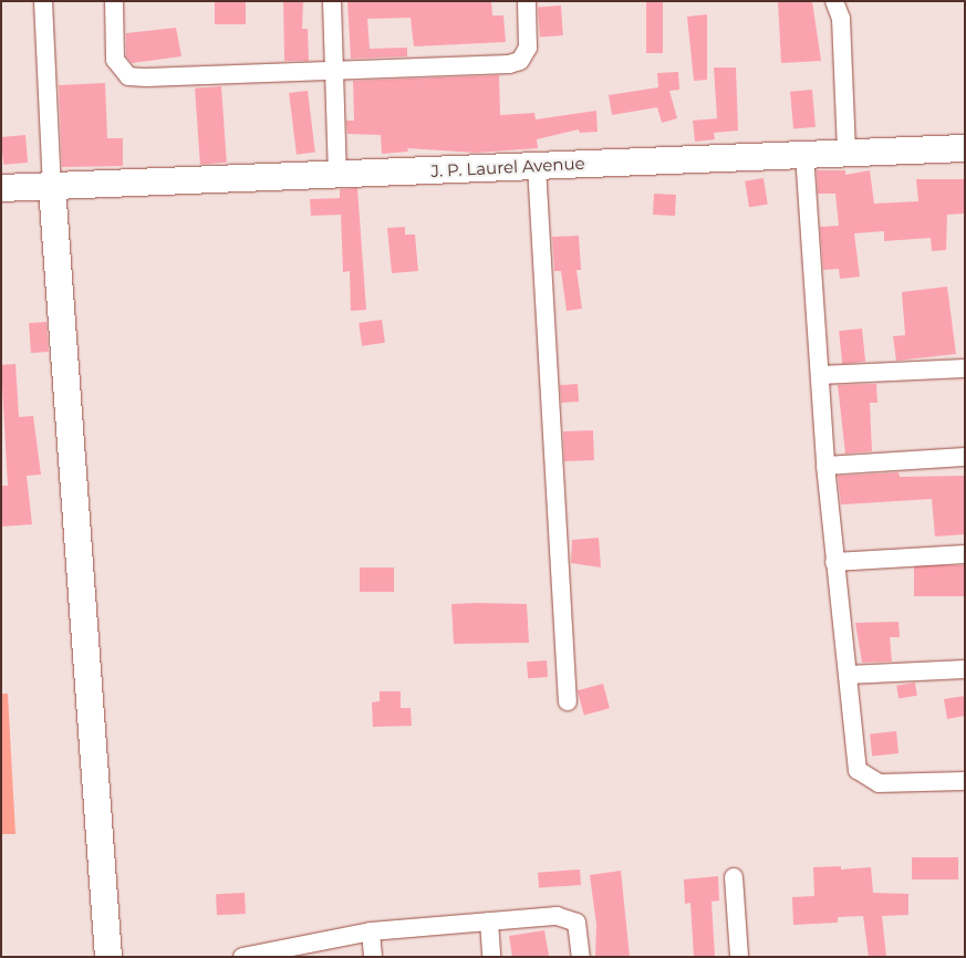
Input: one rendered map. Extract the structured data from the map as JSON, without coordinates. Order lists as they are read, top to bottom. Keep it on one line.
{"streets":{"street":["J. P. Laurel Avenue"]}}
